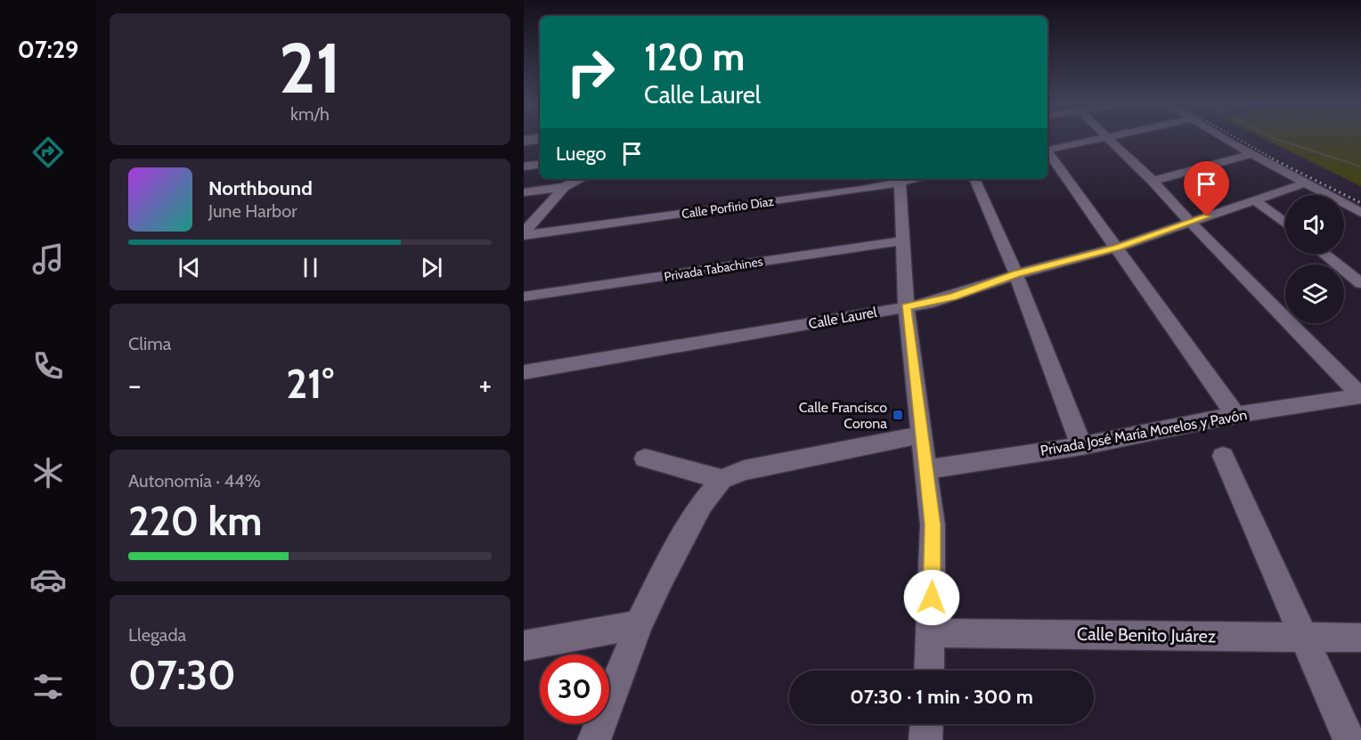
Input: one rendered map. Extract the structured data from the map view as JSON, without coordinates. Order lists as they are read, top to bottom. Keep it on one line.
{"streets":{"street":["Calle Porfirio Díaz","Privada Tabachines","Calle Laurel","Privada José María Morelos y Pavón","Calle Benito Juárez"]},"places":{"transit":["Calle Francisco Corona"]},"page":{"tabs":"07:29","tile":[["21","km/h"],"Clima",["Autonomía · 44%","220 km"],["Llegada","07:30"]],"turn":["120 m","Calle Laurel"],"then":"Luego","song":["Northbound","June Harbor"],"heat":["−","21°","+"],"limit":"30","trip":"07:30 · 1 min · 300 m"}}
